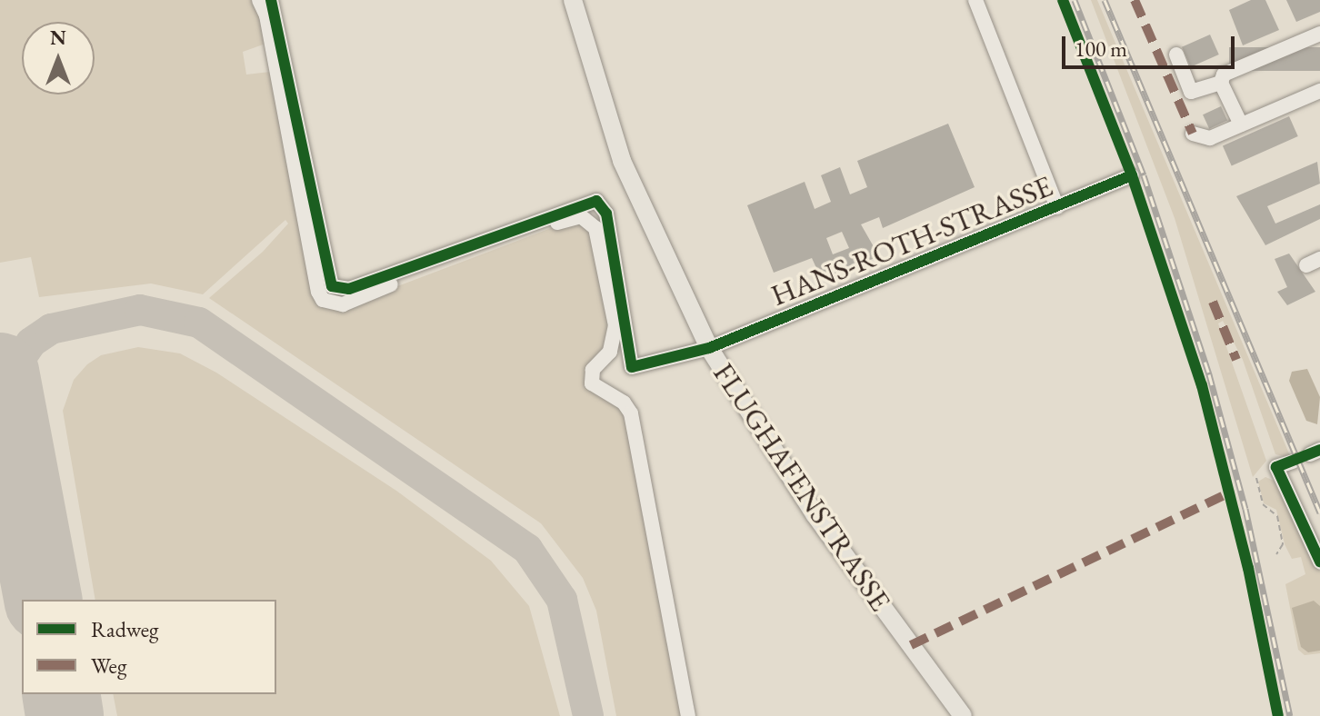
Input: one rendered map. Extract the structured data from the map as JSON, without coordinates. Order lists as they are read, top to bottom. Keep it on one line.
{"streets":{"main road":["FLUGHAFENSTRASSE"],"street":["HANS-ROTH-STRASSE"]},"crossings":[["HANS-ROTH-STRASSE","FLUGHAFENSTRASSE"]],"legend":["Radweg","Weg"],"scale_bar":"100 m","north":"top"}
